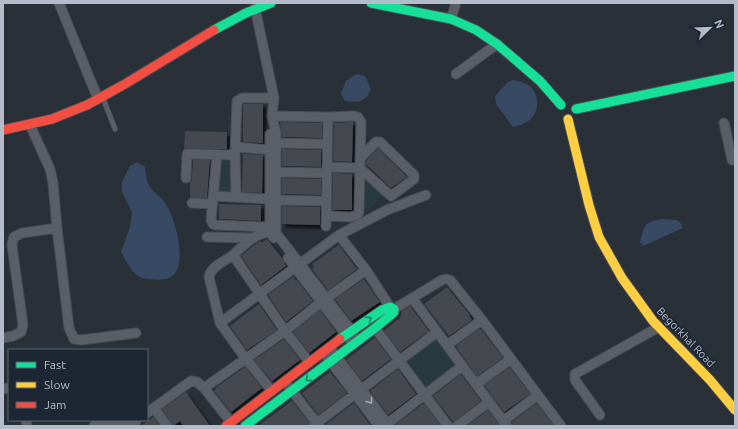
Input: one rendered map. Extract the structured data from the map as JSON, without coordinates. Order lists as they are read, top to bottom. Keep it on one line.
{"streets":{"street":["Begorkhal Road"]},"legend":["Fast","Slow","Jam"],"north":"top right"}
